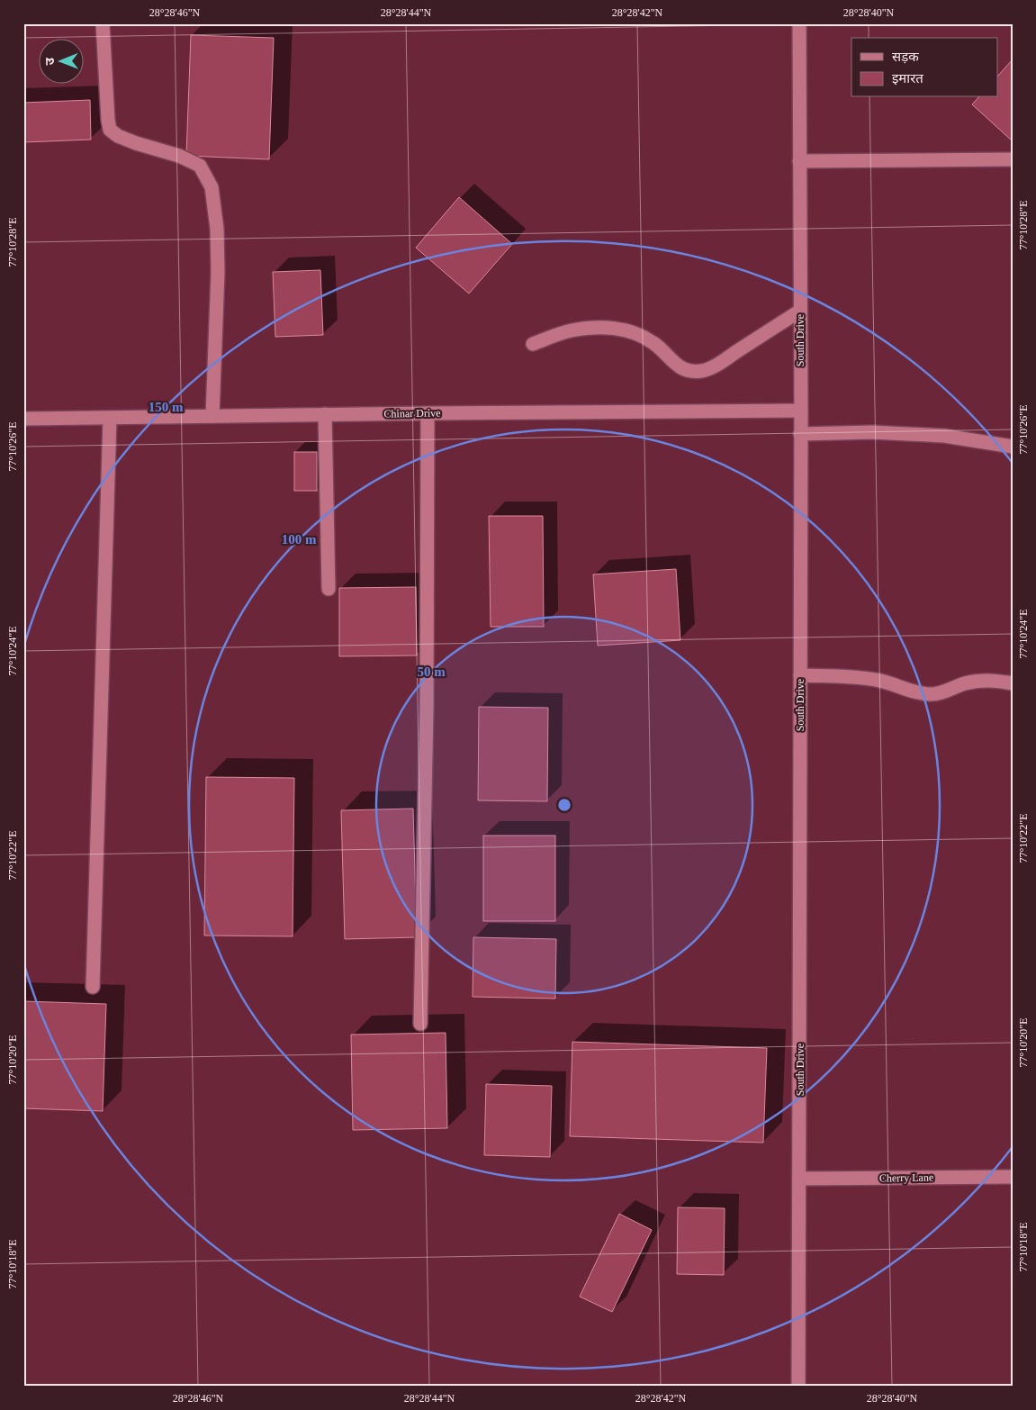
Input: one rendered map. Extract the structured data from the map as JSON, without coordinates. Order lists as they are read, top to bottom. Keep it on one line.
{"streets":{"street":["South Drive","Chinar Drive","Cherry Lane"]},"crossings":[["South Drive","Chinar Drive"],["South Drive","Cherry Lane"]],"legend":["सड़क","इमारत"],"north":"left","coordinates":["28°28'46\"N","28°28'44\"N","28°28'42\"N","28°28'40\"N","77°10'28\"E","77°10'26\"E","77°10'24\"E","77°10'22\"E","77°10'20\"E","77°10'18\"E"],"rings":["150 m","100 m","50 m"]}
